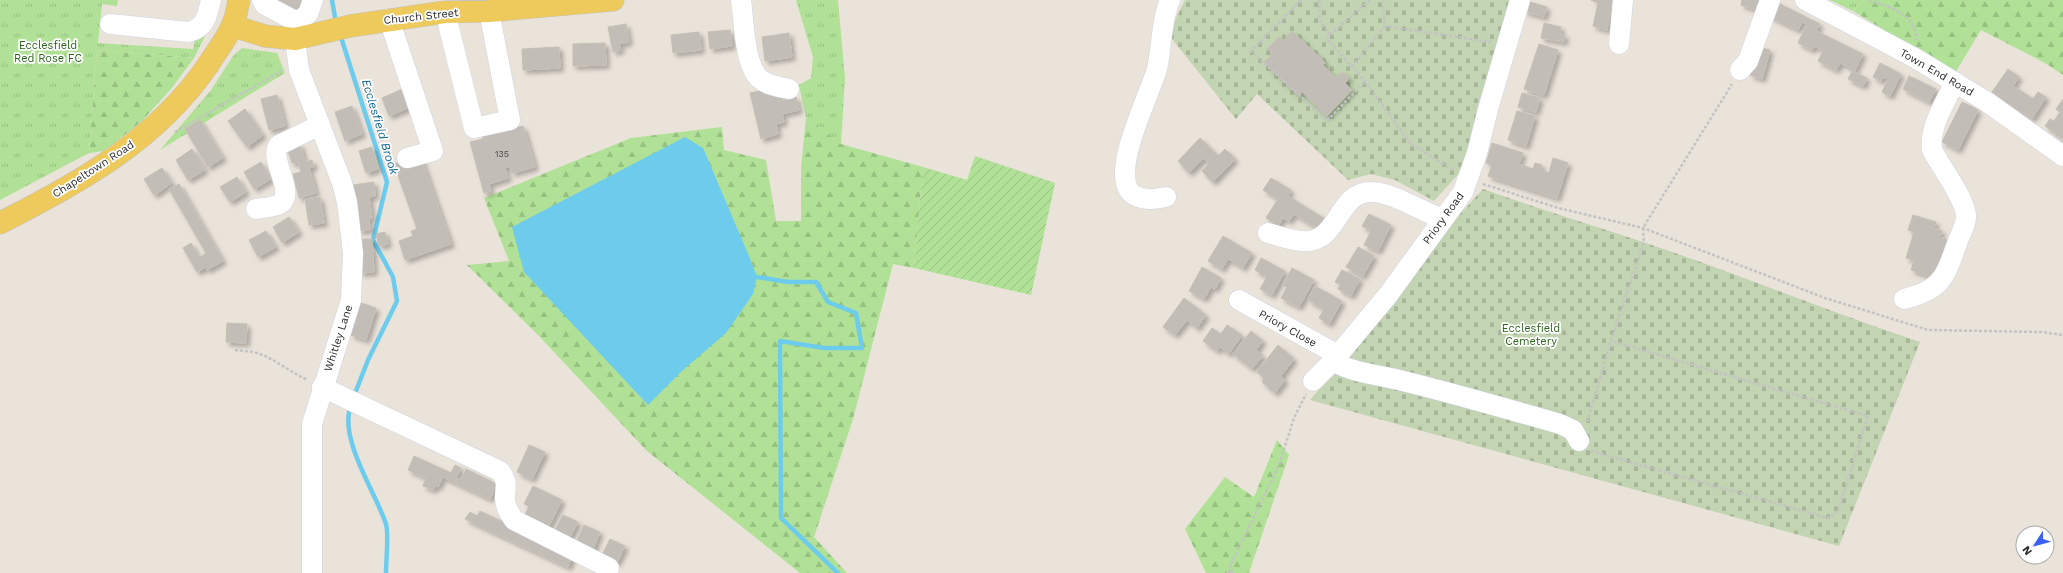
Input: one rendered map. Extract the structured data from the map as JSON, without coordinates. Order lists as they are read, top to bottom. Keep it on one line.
{"streets":{"main road":["Church Street","Chapeltown Road"],"street":["Town End Road","Priory Road","Priory Close","Whitley Lane"]},"crossings":[["Church Street","Chapeltown Road"],["Church Street","Whitley Lane"],["Priory Road","Priory Close"]],"water":["Ecclesfield Brook"],"parks":["Ecclesfield Red Rose FC","Ecclesfield Cemetery"],"house_numbers":["135"],"north":"bottom left"}
